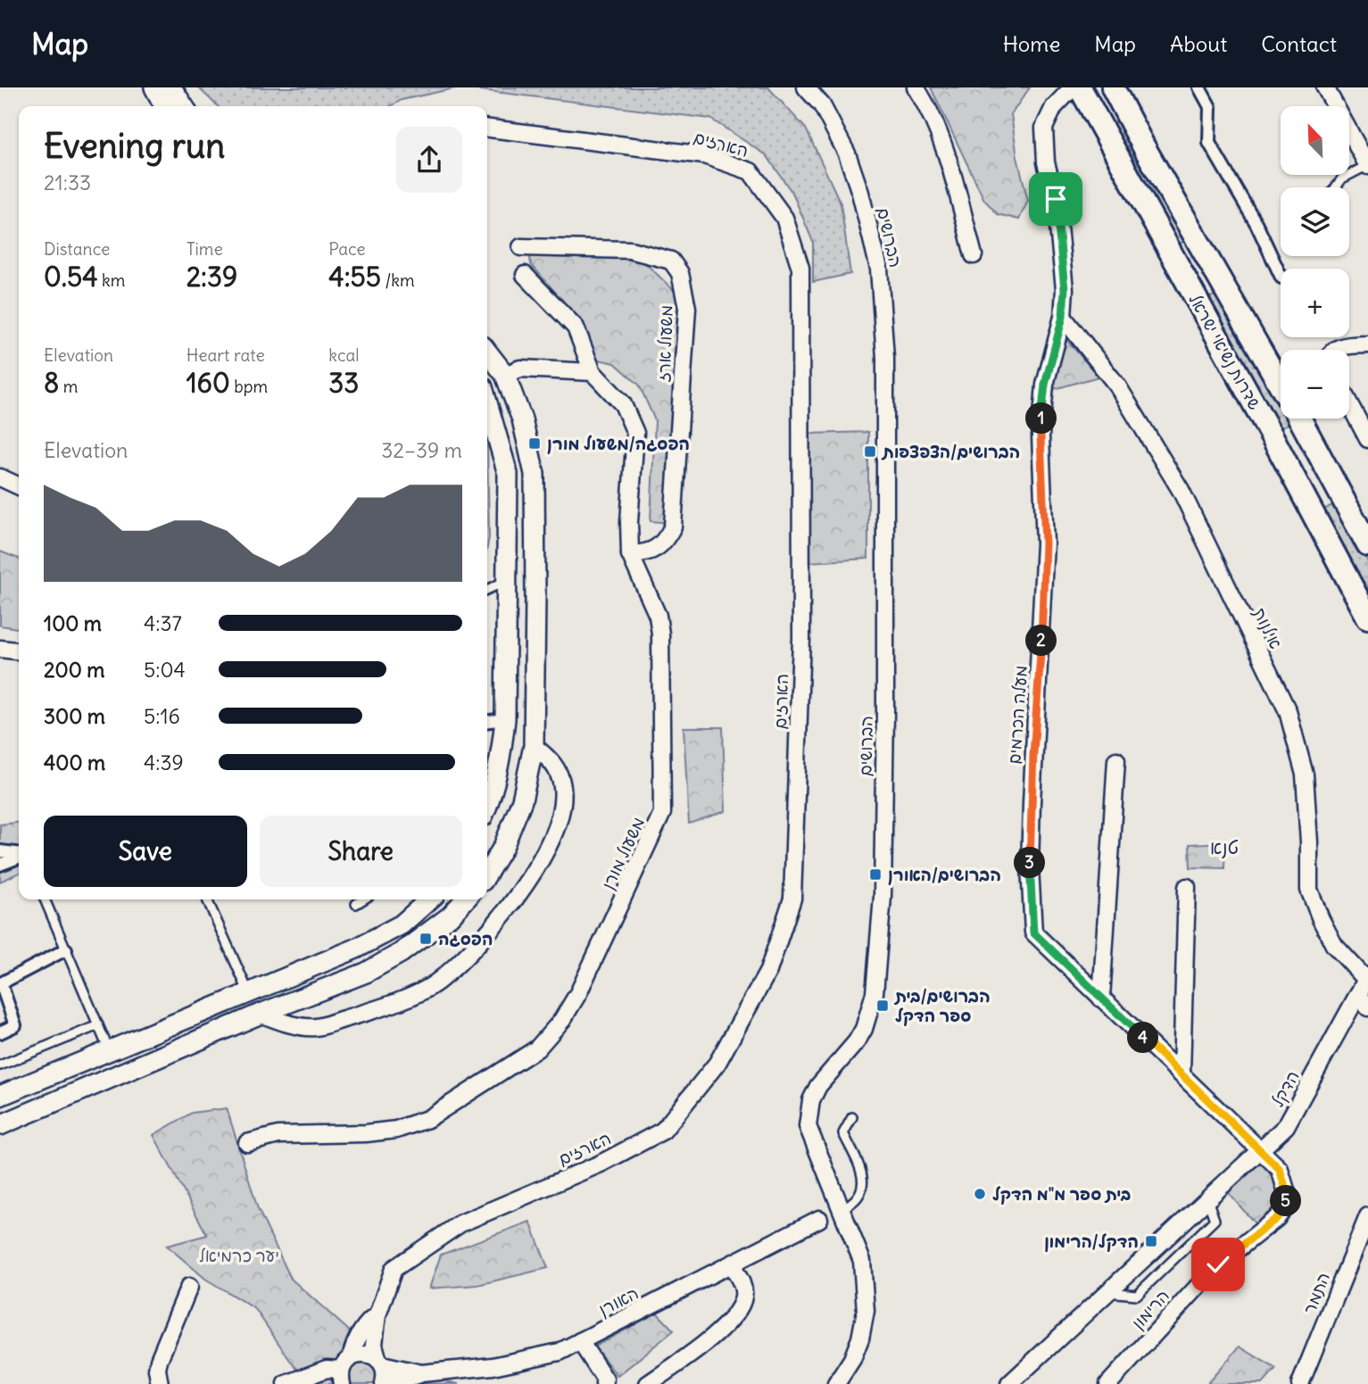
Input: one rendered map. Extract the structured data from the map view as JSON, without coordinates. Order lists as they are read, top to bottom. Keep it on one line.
{"streets":{"main road":["שדרות נשיאי ישראל"],"street":["הארזים","הברושים","משעול ארז","אילנות","מעלה הכרמים","משעול מורן","הדקל","התמר","האורן","הרימון"]},"crossings":[["הארזים","האורן"],["משעול ארז","משעול מורן"],["אילנות","מעלה הכרמים"],["אילנות","הדקל"],["מעלה הכרמים","הדקל"],["מעלה הכרמים","הרימון"],["הדקל","הרימון"]],"districts":["טנא"],"parks":["יער כרמיאל"],"places":{"transit":["הפסגה/משעול מורן","הברושים/הצפצפות","הברושים/האורן","הפסגה","הברושים/בית ספר הדקל","הדקל/הרימון"],"other":["בית ספר מ\"מ הדקל"]},"north":"top left","page":{"header":"Map","nav":["Home","Map","About","Contact"],"map_buttons":["+","−"],"heading":["Evening run","21:33"],"stats":[["Distance","0.54 km"],["Time","2:39"],["Pace","4:55 /km"],["Elevation","8 m"],["Heart rate","160 bpm"],["kcal","33"]],"pins":["1","2","3","4","5"],"chart":["Elevation","32–39 m"],"list":[{"name":"100 m","note":"4:37"},{"name":"200 m","note":"5:04"},{"name":"300 m","note":"5:16"},{"name":"400 m","note":"4:39"}],"buttons":["Save","Share"]}}
